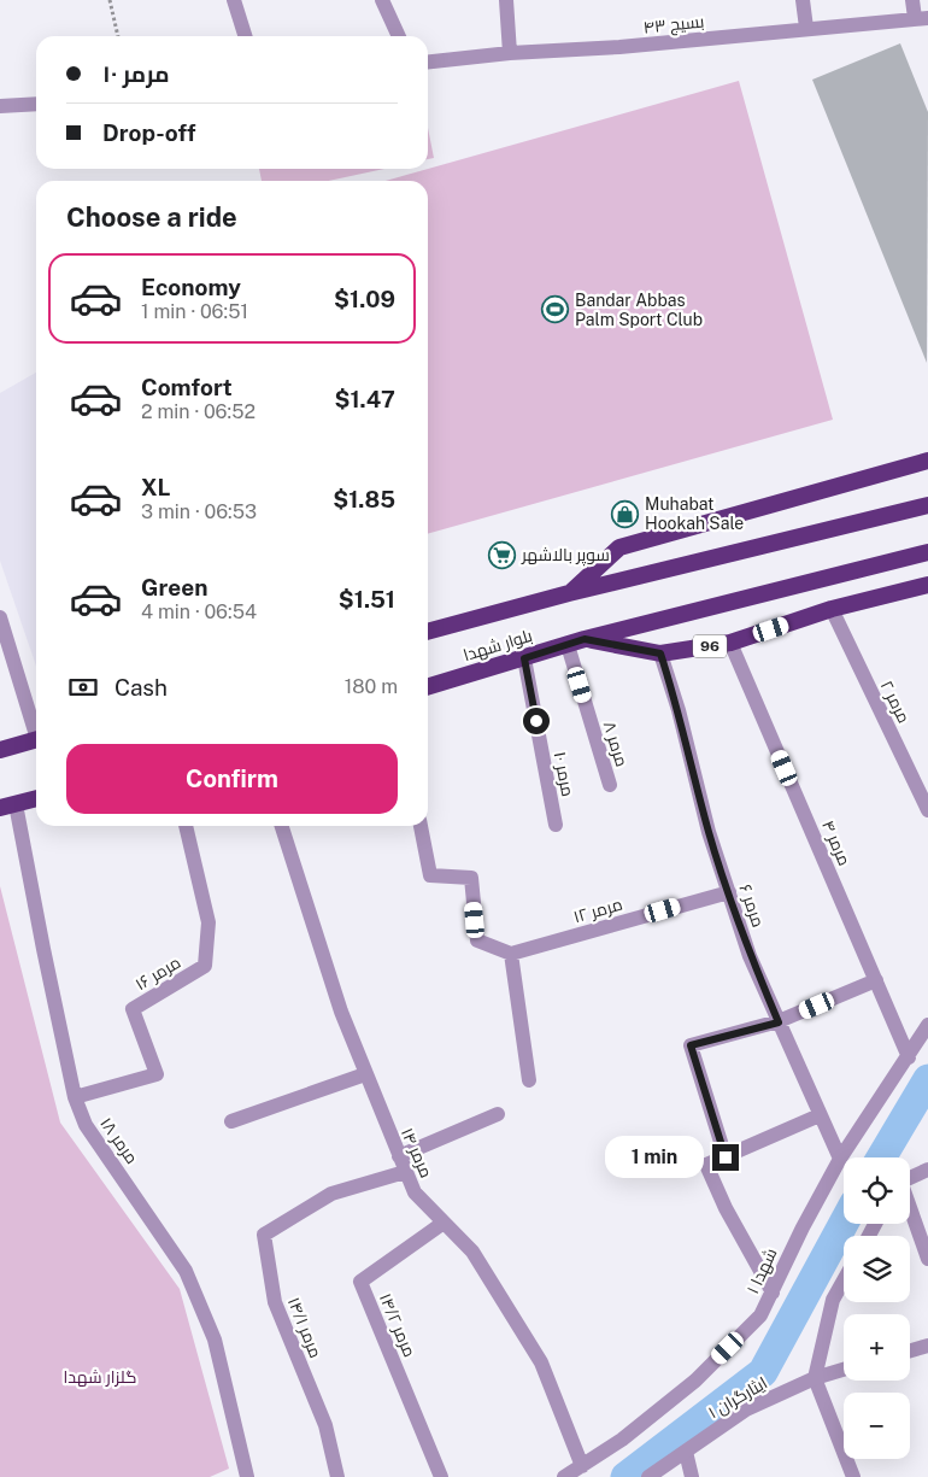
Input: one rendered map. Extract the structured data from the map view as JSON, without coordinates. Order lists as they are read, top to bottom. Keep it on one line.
{"streets":{"highway":["بلوار شهدا","96"],"street":["بسیج ۴۳","مرمر ۲","مرمر ۸","مرمر ۱۰","مرمر ۴","مرمر ۶","مرمر ۱۲","مرمر ۱۶","مرمر ۱۸","مرمر ۱۴","شهدا ۱","مرمر ۱۴/۲","مرمر ۱۴/۱","ایثارگران ۱"]},"crossings":[["بلوار شهدا","96"],["بلوار شهدا","مرمر ۸"],["بلوار شهدا","مرمر ۱۰"],["96","مرمر ۲"],["96","مرمر ۴"],["96","مرمر ۶"],["مرمر ۴","شهدا ۱"],["مرمر ۶","مرمر ۱۲"],["مرمر ۶","شهدا ۱"],["مرمر ۱۶","مرمر ۱۸"],["مرمر ۱۴","شهدا ۱"],["مرمر ۱۴","مرمر ۱۴/۲"],["مرمر ۱۴","مرمر ۱۴/۱"]],"parks":["گلزار شهدا"],"places":{"sports":["Bandar Abbas Palm Sport Club"],"shop":["Muhabat Hookah Sale"],"supermarket":["سوپر بالاشهر"]},"page":{"banner":["مرمر ۱۰","Drop-off"],"heading":"Choose a ride","list":[{"name":"Economy","note":"1 min · 06:51","value":"$1.09"},{"name":"Comfort","note":"2 min · 06:52","value":"$1.47"},{"name":"XL","note":"3 min · 06:53","value":"$1.85"},{"name":"Green","note":"4 min · 06:54","value":"$1.51"}],"pay":["Cash","180 m"],"buttons":"Confirm","bubble":"1 min","map_buttons":["+","−"]}}
